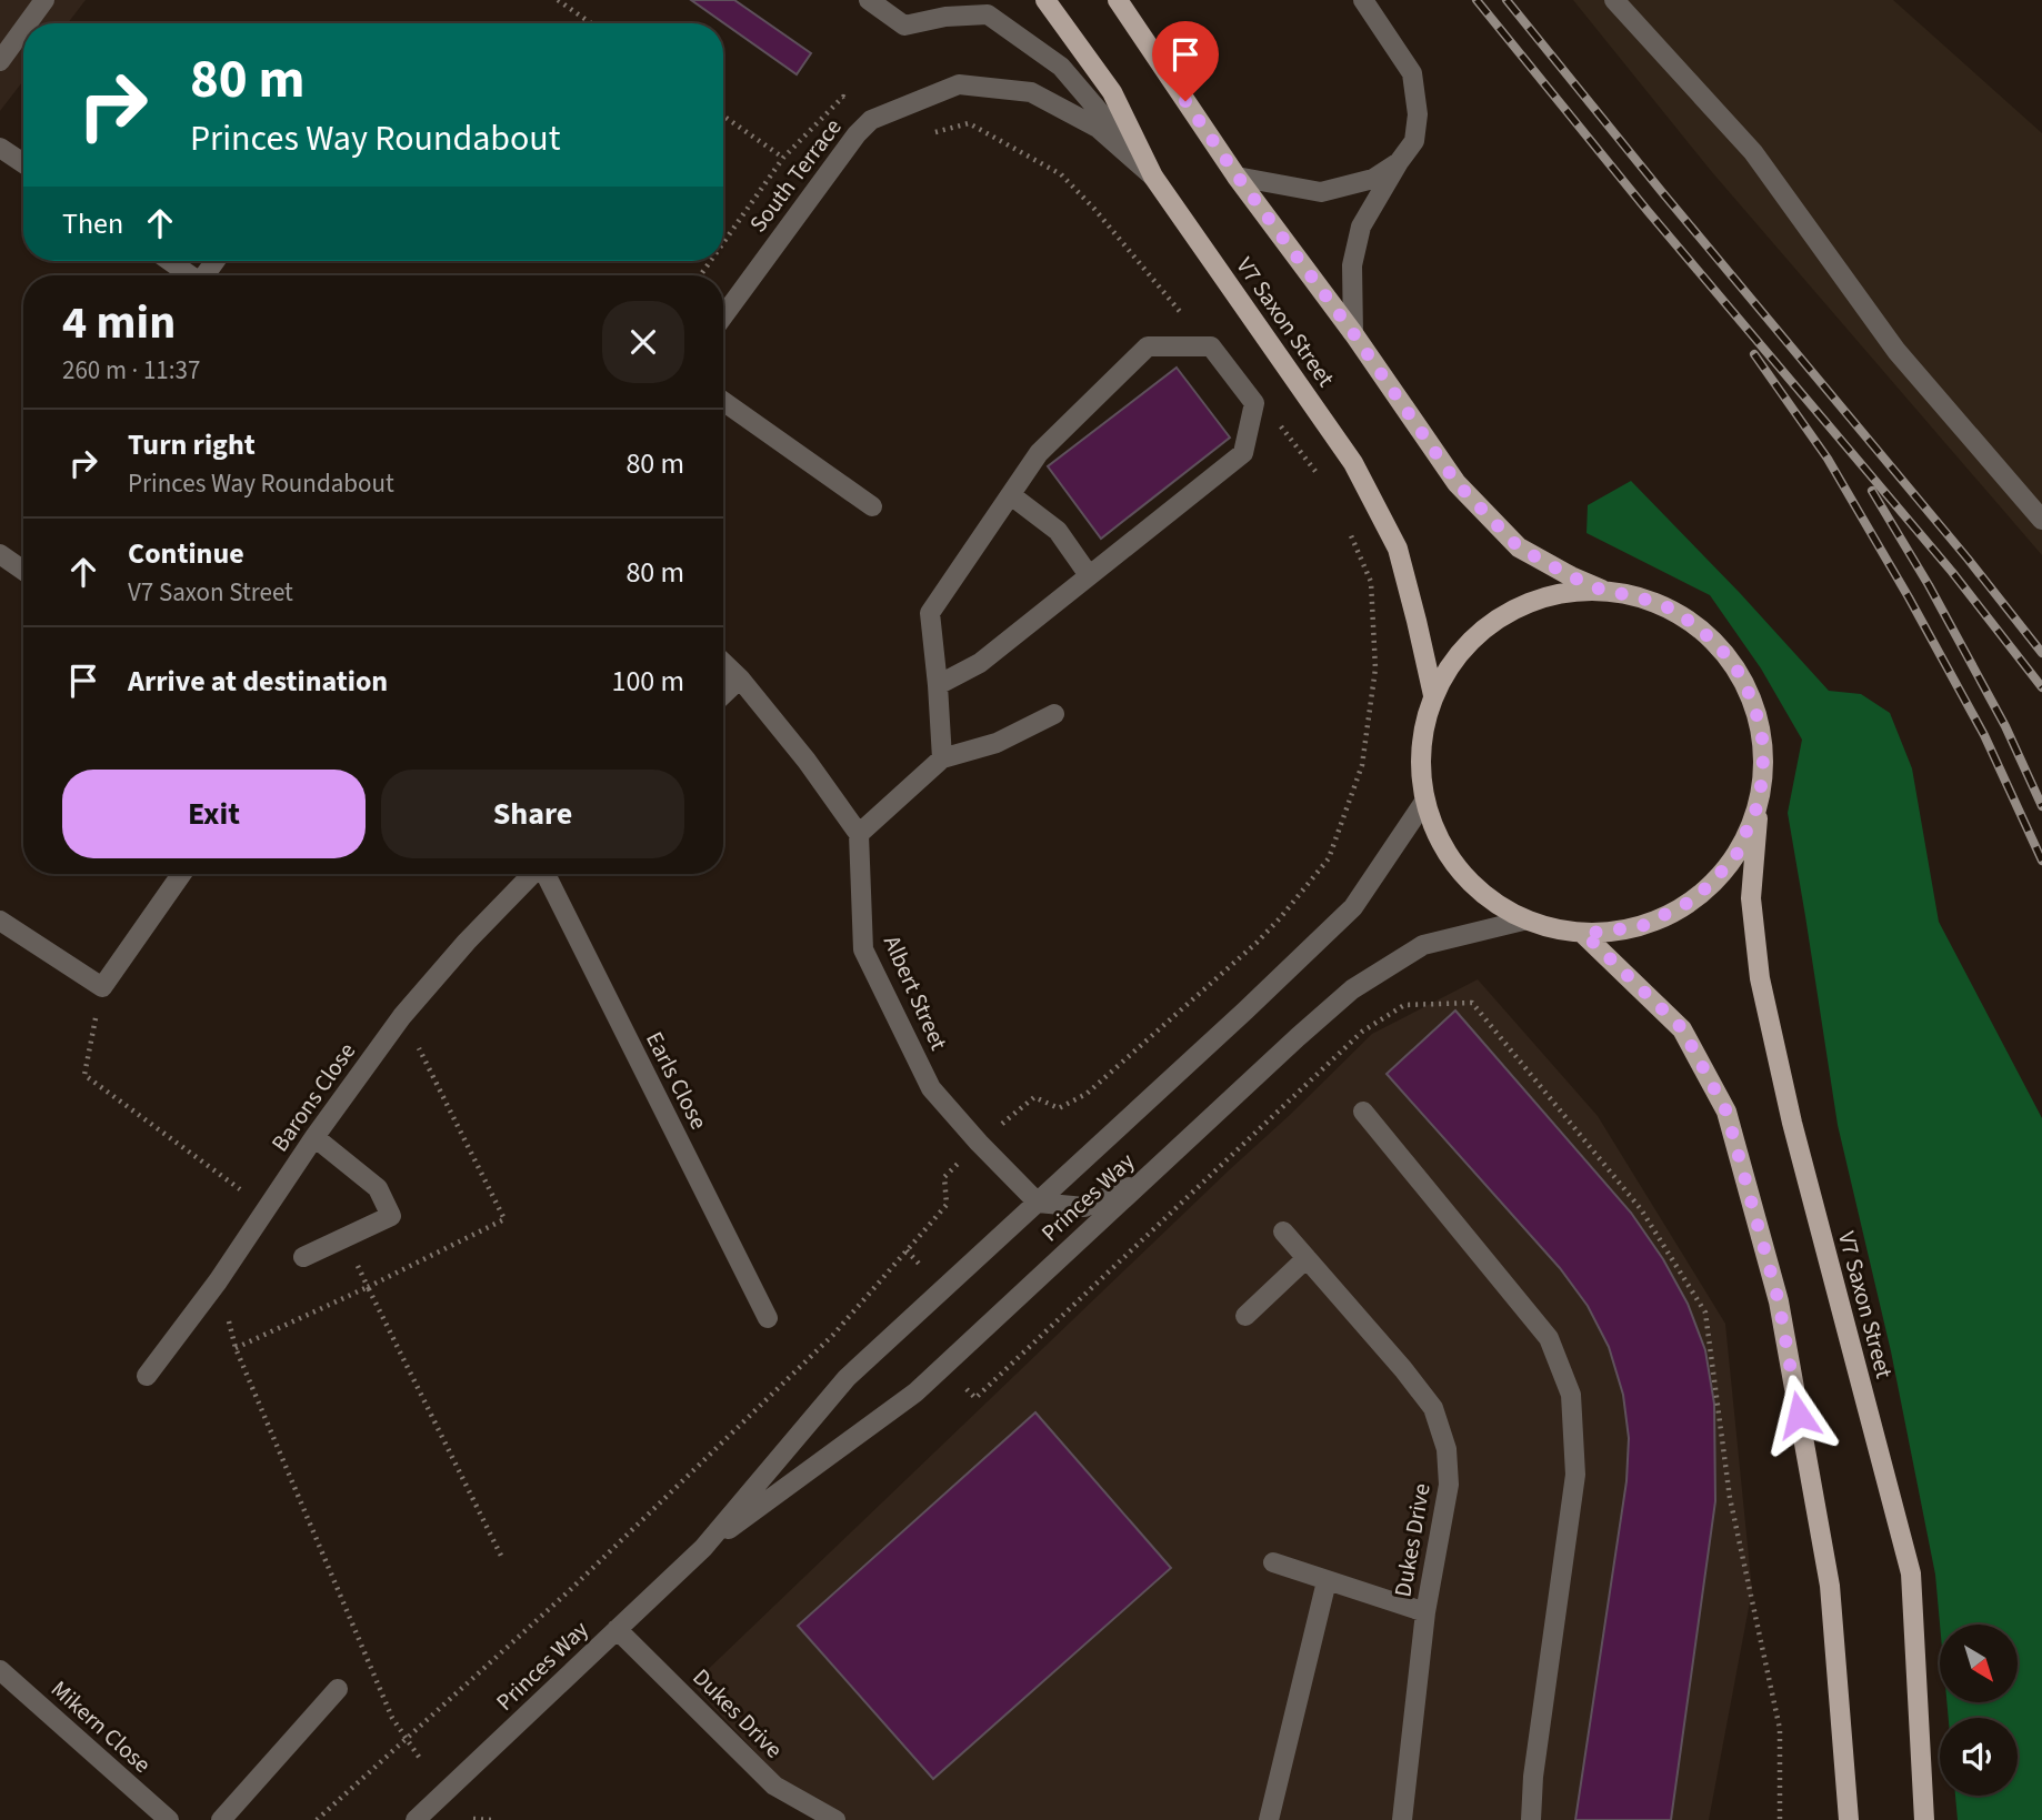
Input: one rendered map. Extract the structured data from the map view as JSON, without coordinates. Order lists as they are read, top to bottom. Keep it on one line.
{"streets":{"main road":["V7 Saxon Street"],"street":["South Terrace","Albert Street","Earls Close","Barons Close","Princes Way","Dukes Drive","Mikern Close"]},"crossings":[["South Terrace","V7 Saxon Street"],["Albert Street","Princes Way"],["Princes Way","Dukes Drive"]],"north":"bottom right","page":{"turn":["80 m","Princes Way Roundabout"],"then":"Then","heading":["4 min","260 m · 11:37"],"list":[{"name":"Turn right","note":"Princes Way Roundabout","value":"80 m"},{"name":"Continue","note":"V7 Saxon Street","value":"80 m"},{"name":"Arrive at destination","value":"100 m"}],"buttons":["Exit","Share"]}}
